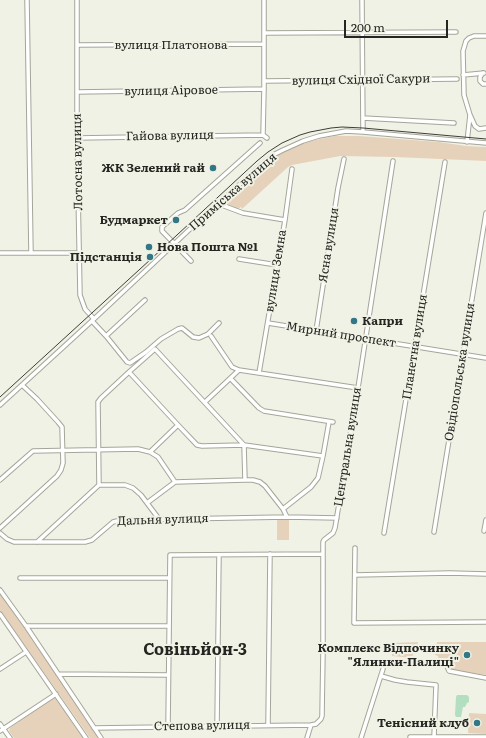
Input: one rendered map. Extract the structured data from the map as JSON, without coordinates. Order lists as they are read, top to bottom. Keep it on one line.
{"streets":{"street":["вулиця Платонова","вулиця Східної Сакури","вулиця Аіровое","Гайова вулиця","Лотосна вулиця","Приміська вулиця","Ясна вулиця","вулиця Земна","Мирний проспект","Планетна вулиця","Овідіопольська вулиця","Центральна вулиця","Дальня вулиця","Степова вулиця"]},"crossings":[["вулиця Платонова","Лотосна вулиця"],["вулиця Аіровое","Гайова вулиця"],["вулиця Аіровое","Лотосна вулиця"],["Гайова вулиця","Лотосна вулиця"],["Лотосна вулиця","Приміська вулиця"],["Ясна вулиця","Мирний проспект"],["вулиця Земна","Мирний проспект"],["Мирний проспект","Планетна вулиця"],["Мирний проспект","Овідіопольська вулиця"],["Мирний проспект","Центральна вулиця"],["Центральна вулиця","Дальня вулиця"],["Центральна вулиця","Степова вулиця"]],"districts":["Совіньйон-3"],"places":["ЖК Зелений гай","Будмаркет","Нова Пошта №1","Підстанція","Капри","Комплекс Відпочинку \"Ялинки-Палиці\"","Тенісний клуб"],"scale_bar":"200 m"}
